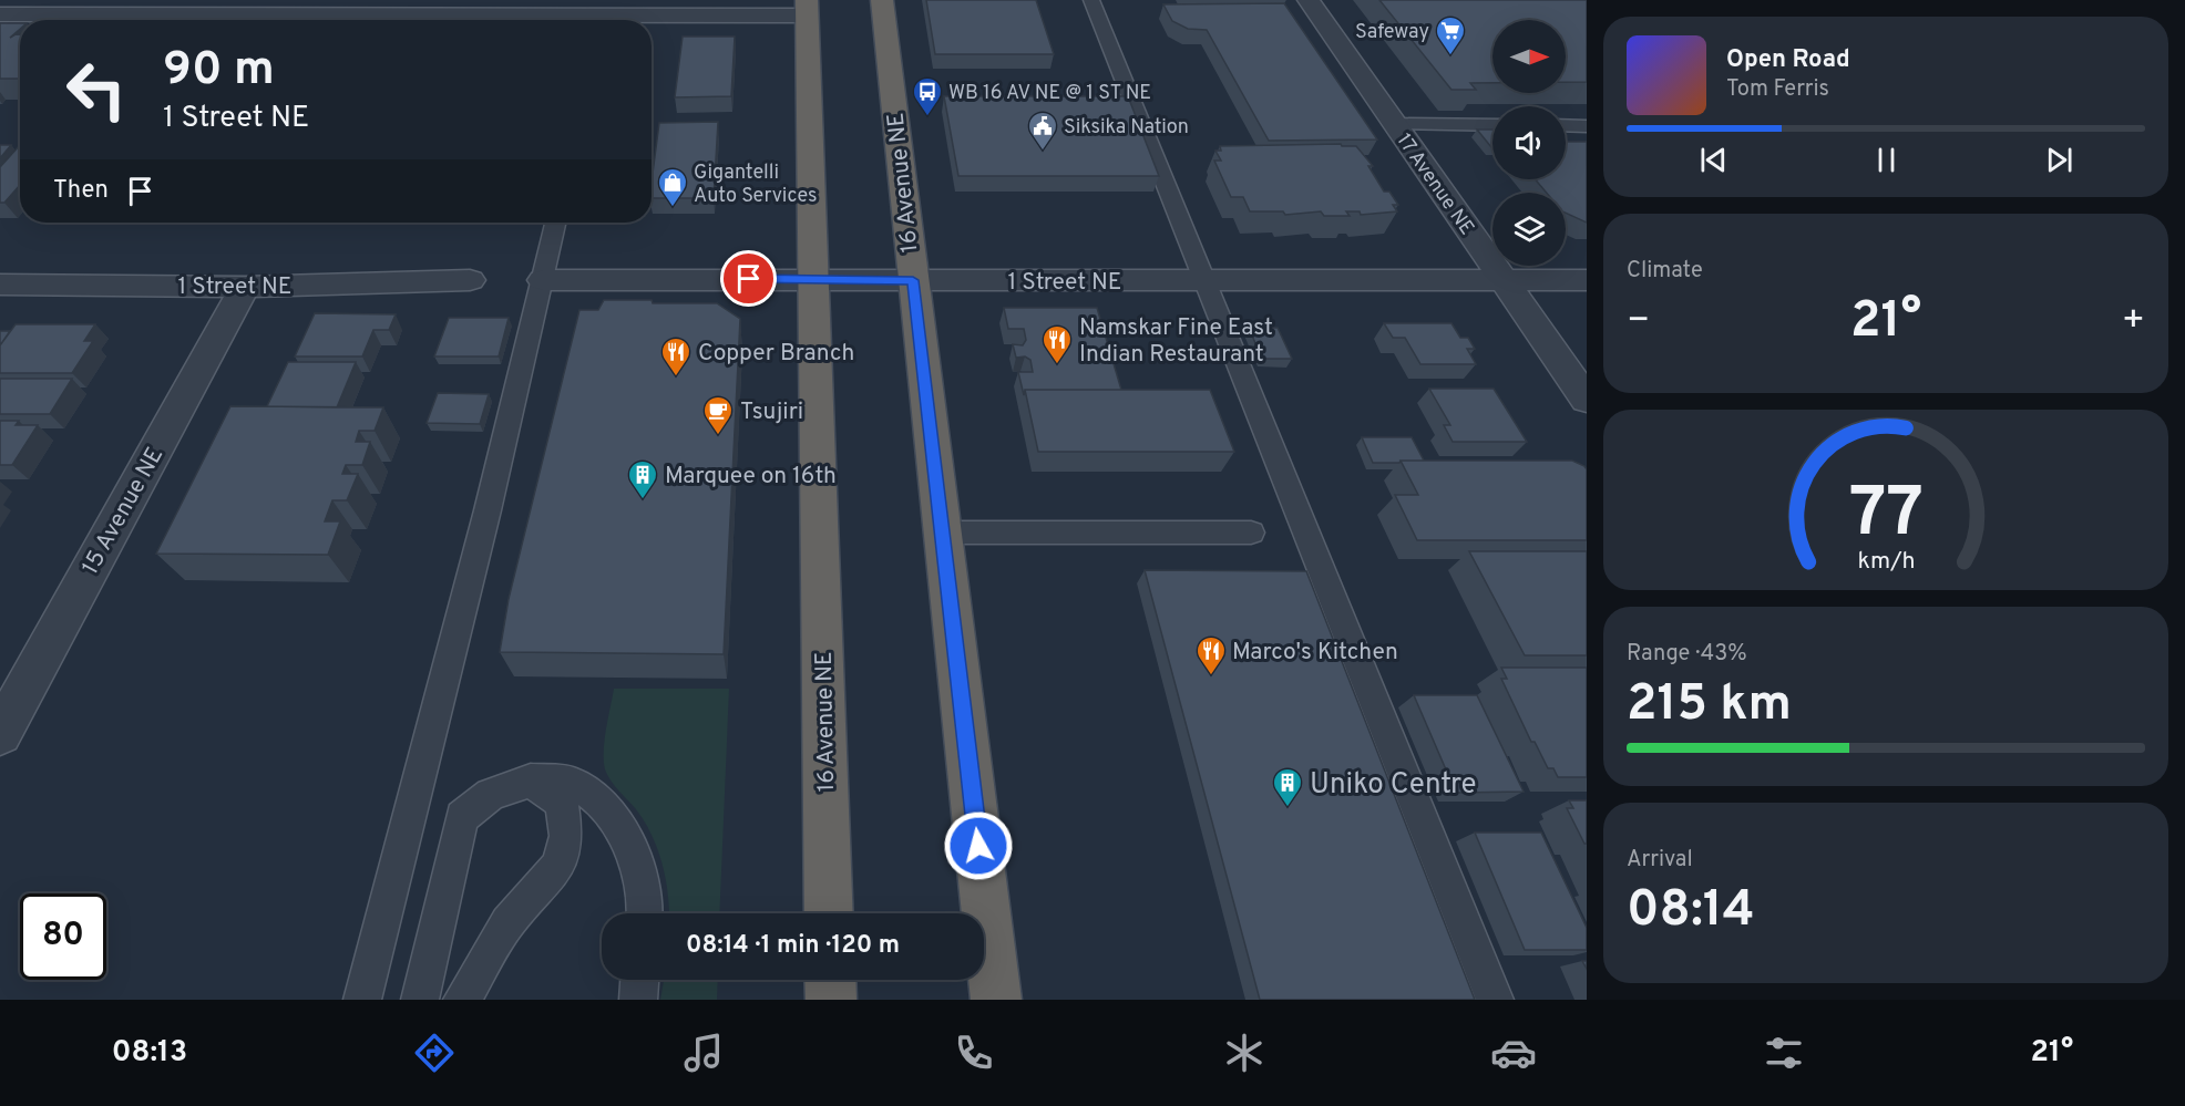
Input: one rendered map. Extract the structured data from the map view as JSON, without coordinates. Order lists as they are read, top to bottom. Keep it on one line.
{"streets":{"highway":["16 Avenue NE"],"street":["17 Avenue NE","1 Street NE","15 Avenue NE"]},"crossings":[["16 Avenue NE","1 Street NE"],["17 Avenue NE","1 Street NE"],["1 Street NE","15 Avenue NE"]],"places":{"supermarket":["Safeway"],"bus stop":["WB 16 AV NE @ 1 ST NE"],"public building":["Siksika Nation"],"shop":["Gigantelli Auto Services"],"restaurant":["Namskar Fine East Indian Restaurant","Copper Branch","Marco's Kitchen"],"cafe":["Tsujiri"],"building":["Marquee on 16th","Uniko Centre"]},"north":"right","page":{"turn":["90 m","1 Street NE"],"song":["Open Road","Tom Ferris"],"then":"Then","tile":["Climate",["Range · 43%","215 km"],["Arrival","08:14"]],"heat":["−","21°","+"],"limit":"80","trip":"08:14 · 1 min · 120 m","tabs":["08:13","21°"],"gauge":["77","km/h"]}}
